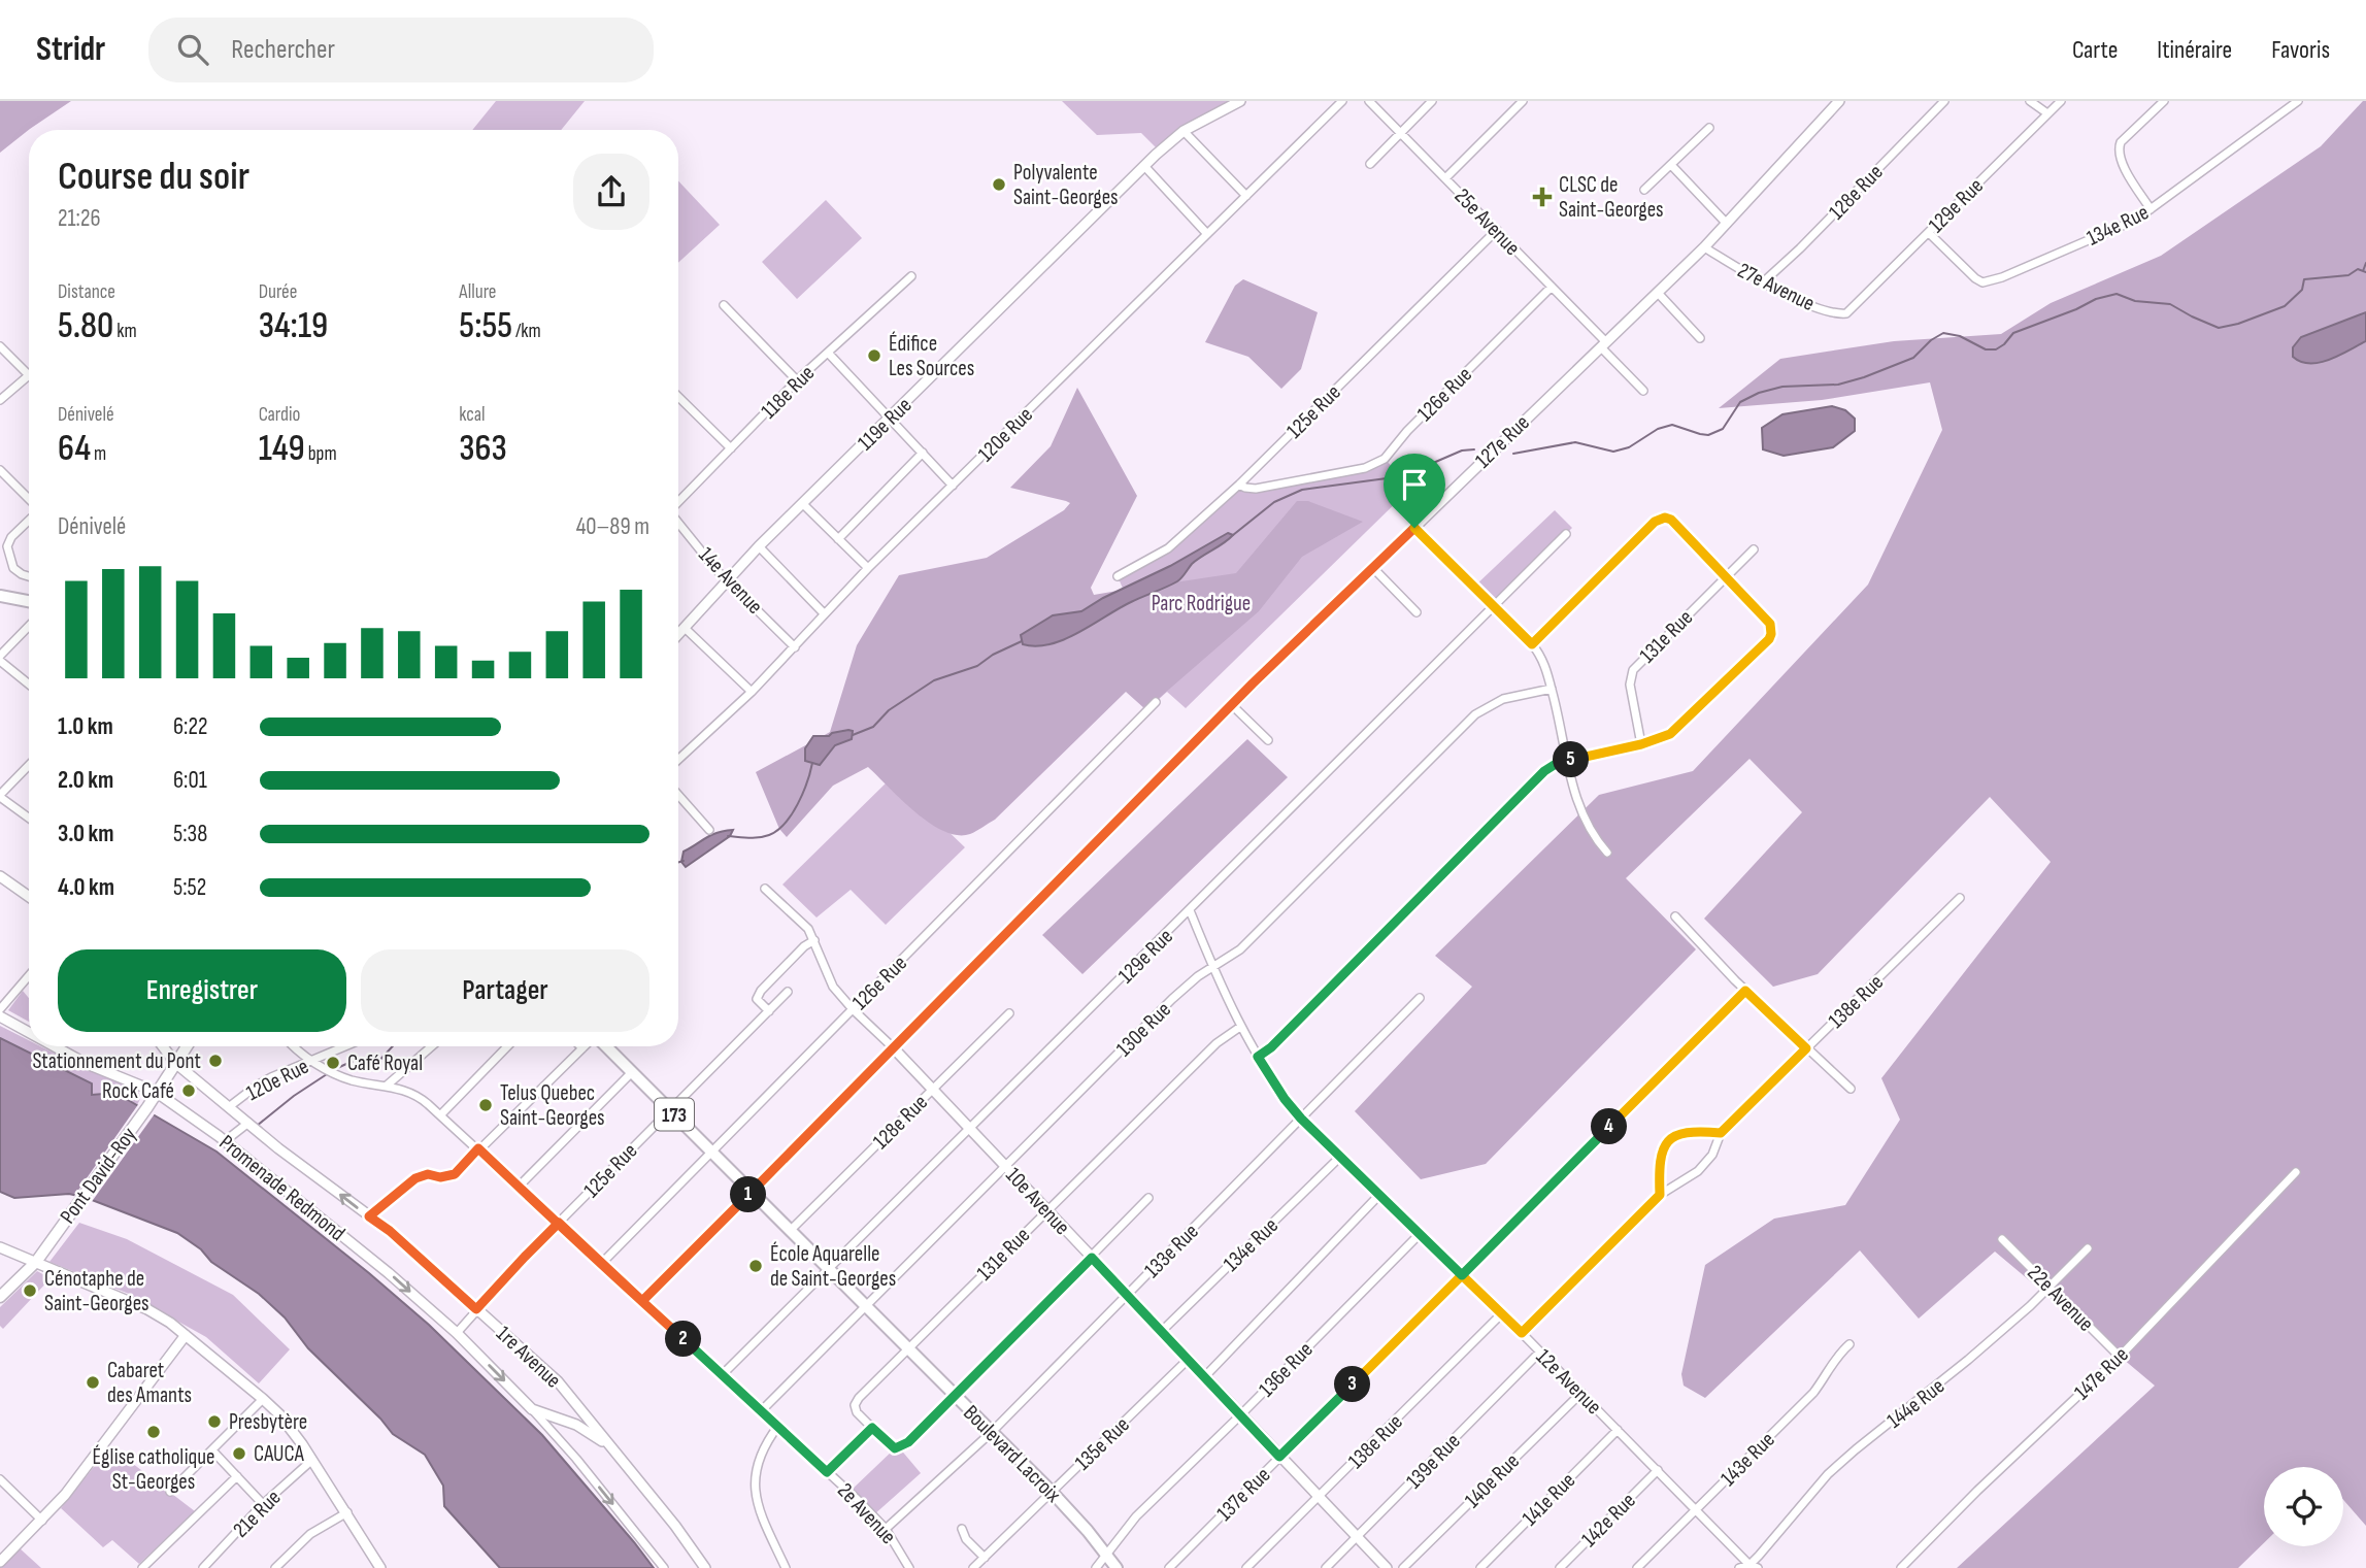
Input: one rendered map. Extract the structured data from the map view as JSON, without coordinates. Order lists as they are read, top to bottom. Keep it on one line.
{"streets":{"main road":["173","Pont David-Roy","Boulevard Lacroix"],"street":["128e Rue","129e Rue","25e Avenue","134e Rue","27e Avenue","118e Rue","126e Rue","125e Rue","119e Rue","120e Rue","127e Rue","14e Avenue","131e Rue","138e Rue","130e Rue","Promenade Redmond","10e Avenue","133e Rue","22e Avenue","1re Avenue","136e Rue","147e Rue","12e Avenue","144e Rue","135e Rue","143e Rue","139e Rue","140e Rue","137e Rue","141e Rue","21e Rue","2e Avenue","142e Rue"]},"crossings":[["128e Rue","27e Avenue"],["128e Rue","10e Avenue"],["128e Rue","Boulevard Lacroix"],["129e Rue","134e Rue"],["129e Rue","27e Avenue"],["129e Rue","10e Avenue"],["129e Rue","12e Avenue"],["129e Rue","Boulevard Lacroix"],["129e Rue","2e Avenue"],["25e Avenue","126e Rue"],["25e Avenue","125e Rue"],["25e Avenue","127e Rue"],["134e Rue","10e Avenue"],["134e Rue","12e Avenue"],["27e Avenue","127e Rue"],["126e Rue","125e Rue"],["126e Rue","10e Avenue"],["126e Rue","Boulevard Lacroix"],["126e Rue","2e Avenue"],["125e Rue","Promenade Redmond"],["125e Rue","1re Avenue"],["125e Rue","Boulevard Lacroix"],["125e Rue","2e Avenue"],["119e Rue","14e Avenue"],["120e Rue","14e Avenue"],["120e Rue","Promenade Redmond"],["120e Rue","1re Avenue"],["120e Rue","2e Avenue"],["127e Rue","10e Avenue"],["127e Rue","Boulevard Lacroix"],["127e Rue","2e Avenue"],["131e Rue","10e Avenue"],["131e Rue","12e Avenue"],["131e Rue","Boulevard Lacroix"],["138e Rue","10e Avenue"],["138e Rue","12e Avenue"],["130e Rue","10e Avenue"],["130e Rue","12e Avenue"],["130e Rue","Boulevard Lacroix"],["130e Rue","2e Avenue"],["Pont David-Roy","Promenade Redmond"],["Pont David-Roy","1re Avenue"],["Promenade Redmond","1re Avenue"],["10e Avenue","133e Rue"],["10e Avenue","136e Rue"],["10e Avenue","135e Rue"],["10e Avenue","139e Rue"],["10e Avenue","137e Rue"],["133e Rue","12e Avenue"],["133e Rue","Boulevard Lacroix"],["133e Rue","2e Avenue"],["22e Avenue","147e Rue"],["22e Avenue","144e Rue"],["136e Rue","12e Avenue"],["136e Rue","Boulevard Lacroix"],["12e Avenue","144e Rue"],["12e Avenue","143e Rue"],["12e Avenue","139e Rue"],["12e Avenue","140e Rue"],["12e Avenue","137e Rue"],["12e Avenue","141e Rue"],["12e Avenue","142e Rue"],["135e Rue","Boulevard Lacroix"]],"one_way":["Promenade Redmond"],"parks":["Parc Rodrigue"],"places":{"other":["Polyvalente Saint-Georges","Édifice Les Sources","Stationnement du Pont","Café Royal","Rock Café","Telus Quebec Saint-Georges","École Aquarelle de Saint-Georges","Cénotaphe de Saint-Georges","Cabaret des Amants","Presbytère","Église catholique St-Georges","CAUCA"],"health":["CLSC de Saint-Georges"]},"page":{"header":"Stridr","search":"Rechercher","nav":["Carte","Itinéraire","Favoris"],"heading":["Course du soir","21:26"],"stats":[["Distance","5.80 km"],["Durée","34:19"],["Allure","5:55 /km"],["Dénivelé","64 m"],["Cardio","149 bpm"],["kcal","363"]],"chart":["Dénivelé","40–89 m"],"list":[{"name":"1.0 km","note":"6:22"},{"name":"2.0 km","note":"6:01"},{"name":"3.0 km","note":"5:38"},{"name":"4.0 km","note":"5:52"}],"pins":["5","4","1","2","3"],"buttons":["Enregistrer","Partager"]}}
